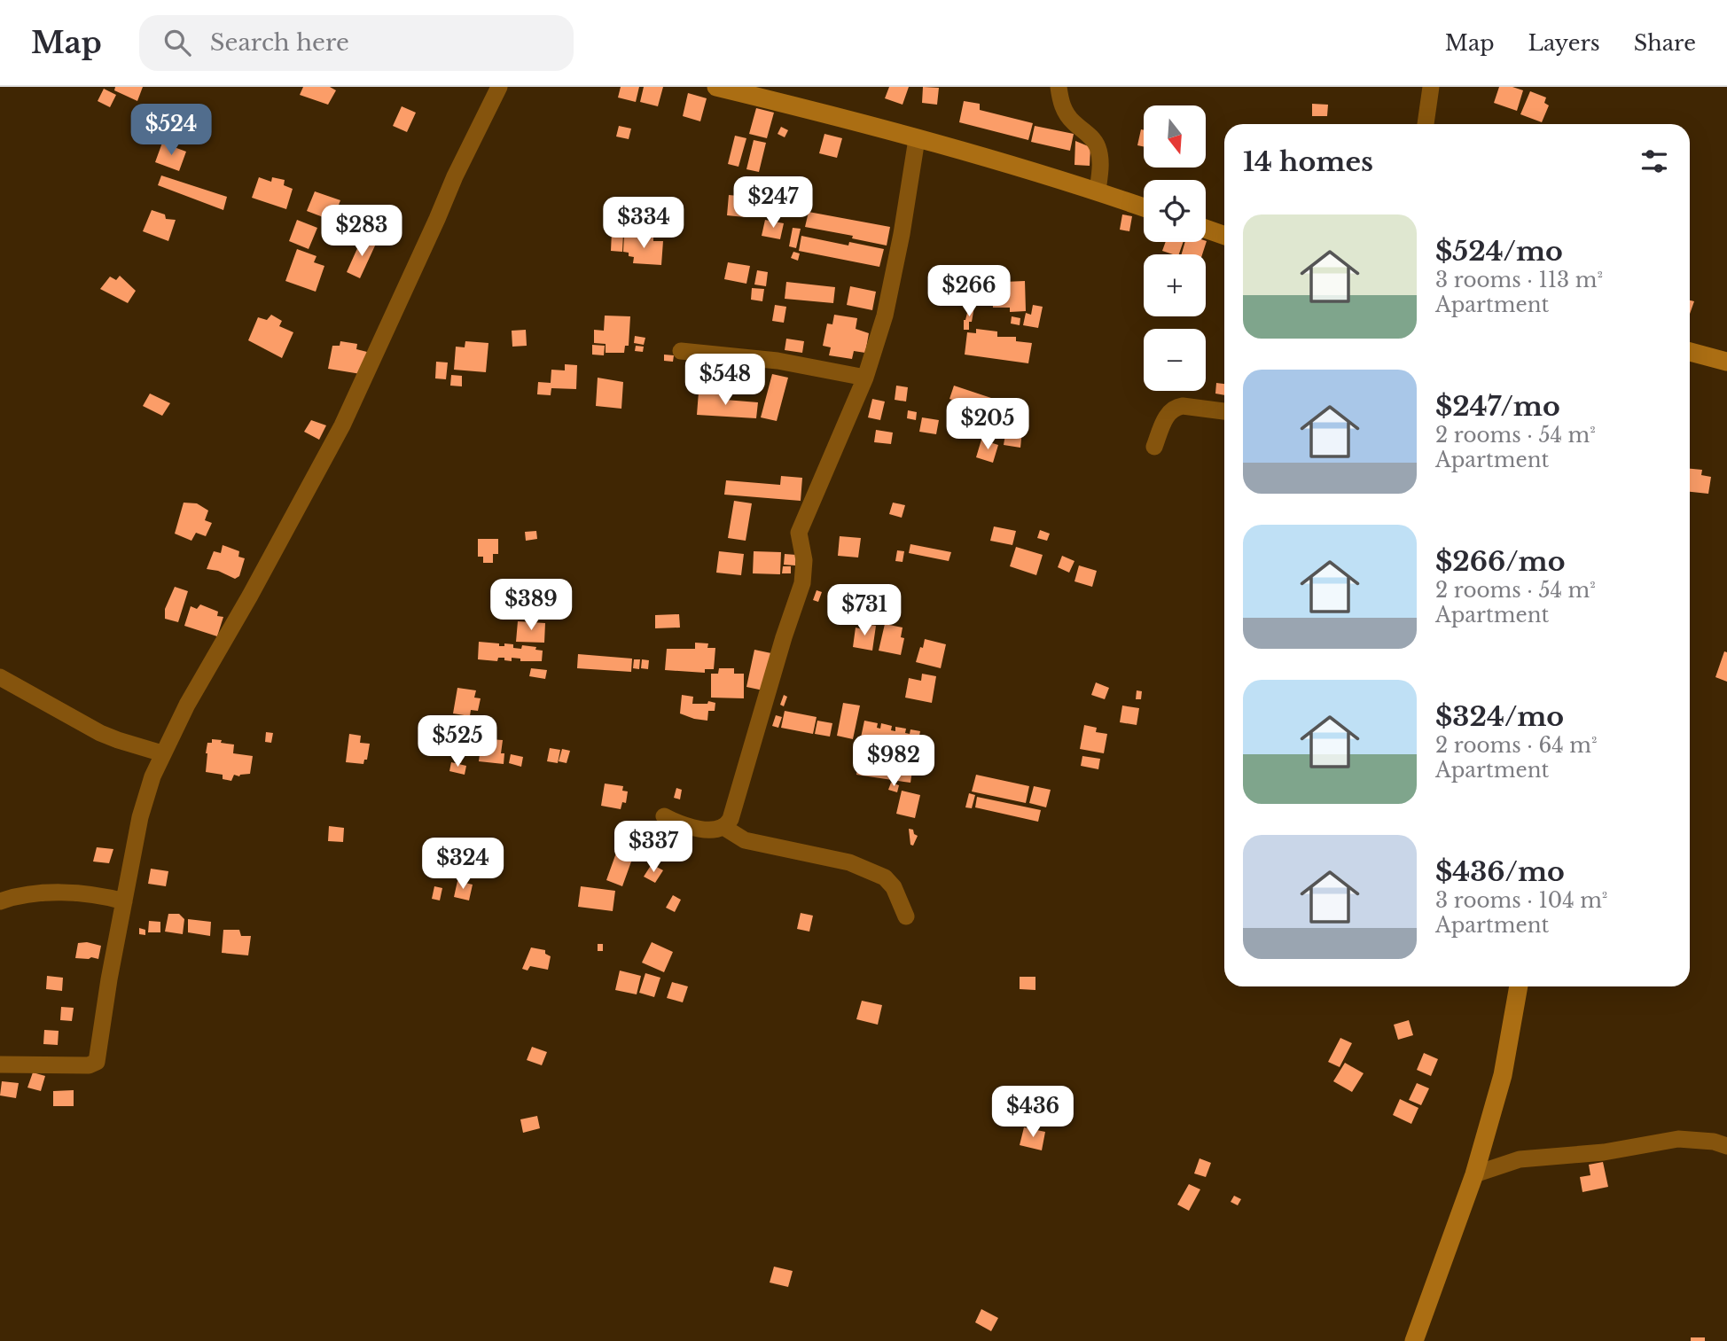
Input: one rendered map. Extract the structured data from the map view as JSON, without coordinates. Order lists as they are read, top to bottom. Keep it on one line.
{"north":"bottom","page":{"header":"Map","search":"Search here","nav":["Map","Layers","Share"],"price":["$524","$247","$334","$283","$266","$548","$205","$389","$731","$525","$982","$337","$324","$436"],"map_buttons":["+","−"],"heading":"14 homes","list":[{"name":"$524/mo","note":"3 rooms · 113 m² · Apartment"},{"name":"$247/mo","note":"2 rooms · 54 m² · Apartment"},{"name":"$266/mo","note":"2 rooms · 54 m² · Apartment"},{"name":"$324/mo","note":"2 rooms · 64 m² · Apartment"},{"name":"$436/mo","note":"3 rooms · 104 m² · Apartment"}]}}
